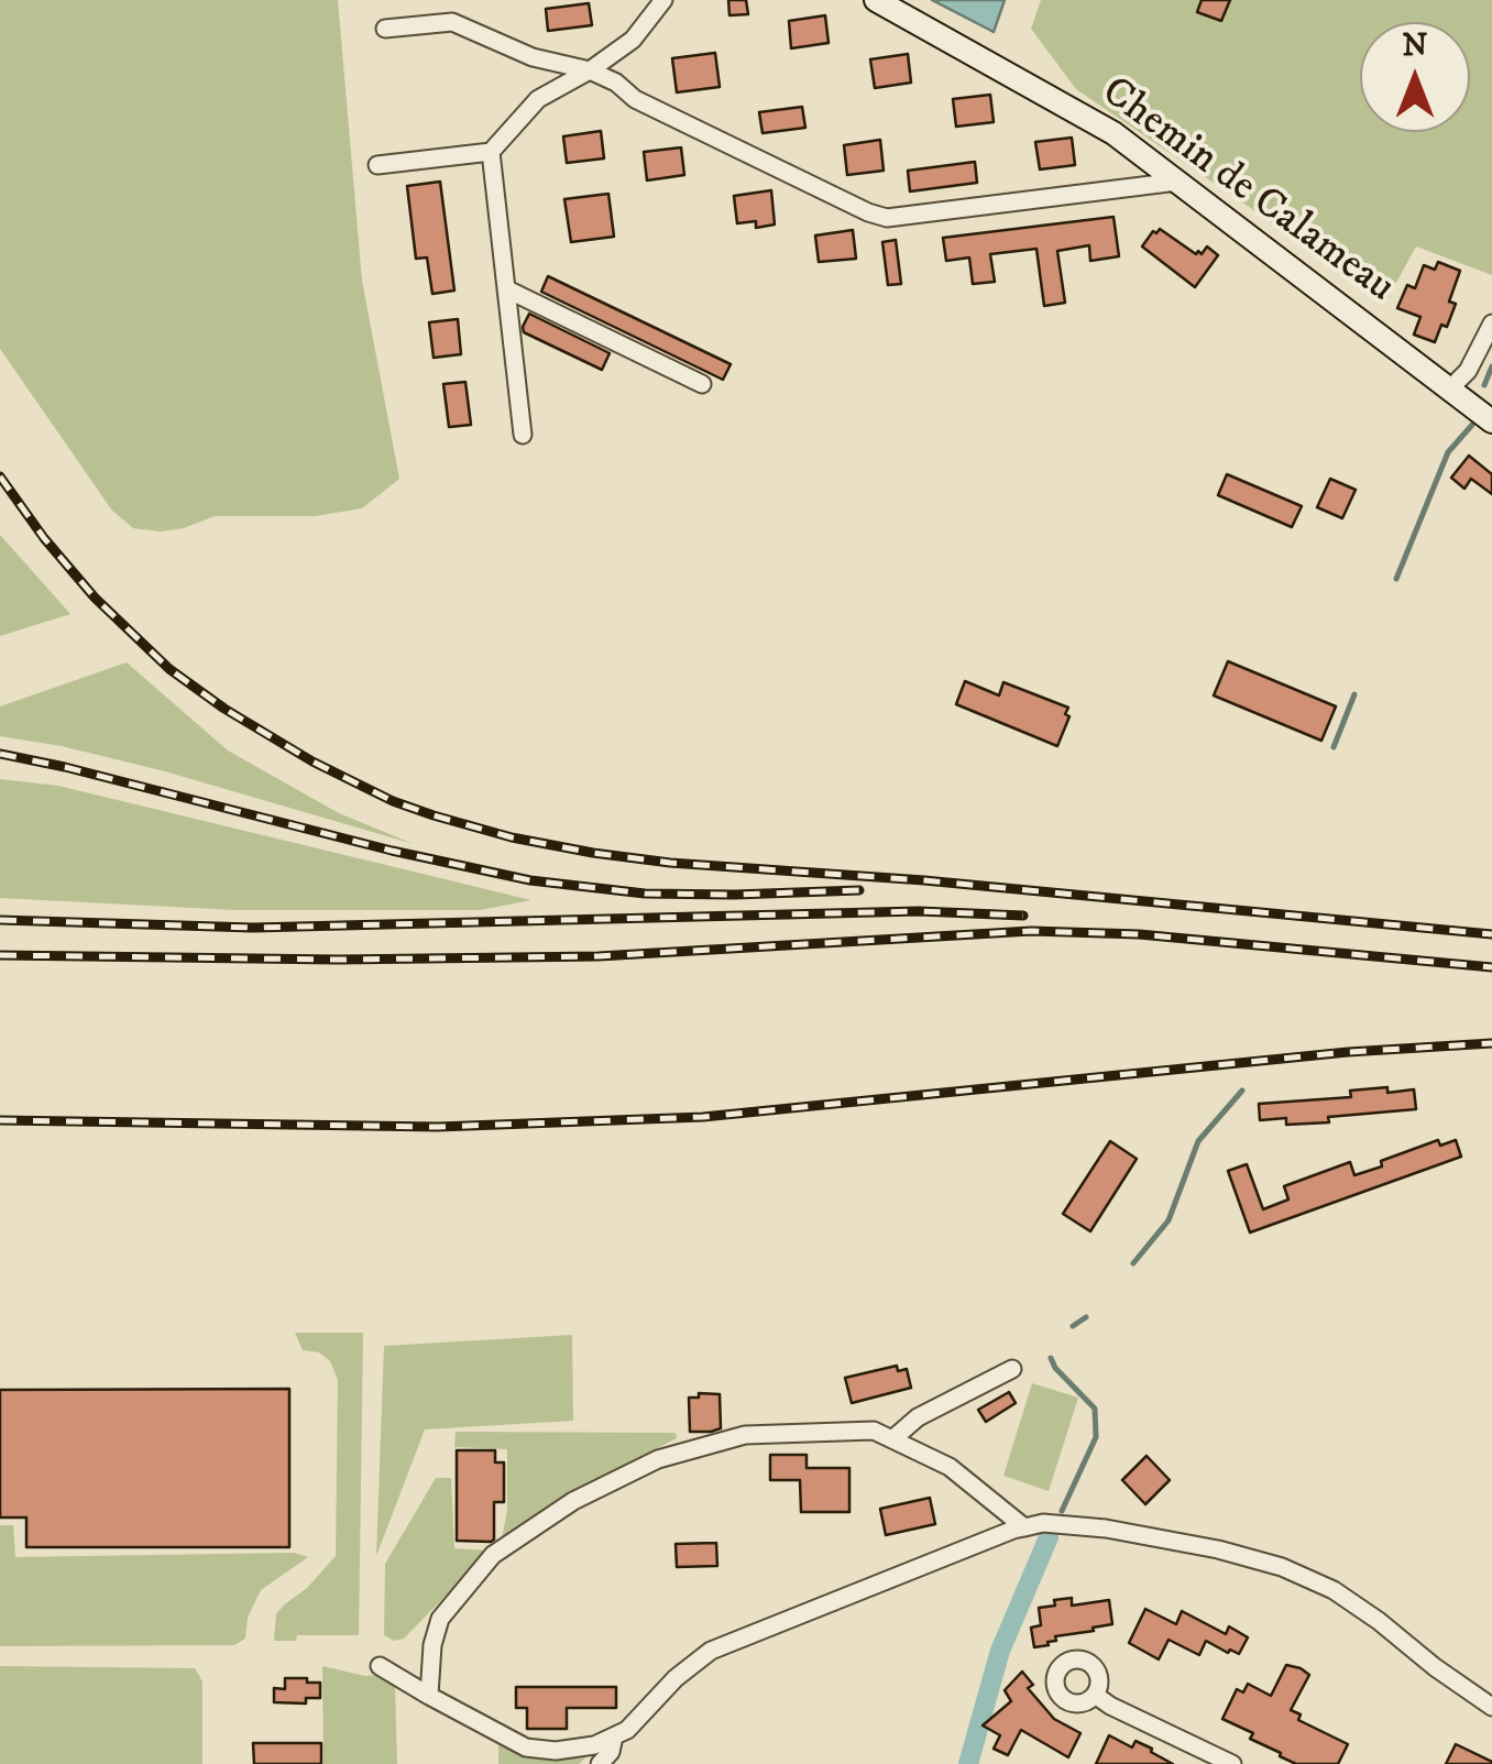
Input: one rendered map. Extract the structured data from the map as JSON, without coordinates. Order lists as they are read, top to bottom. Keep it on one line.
{"streets":{"main road":["Chemin de Calameau"]},"north":"top"}
